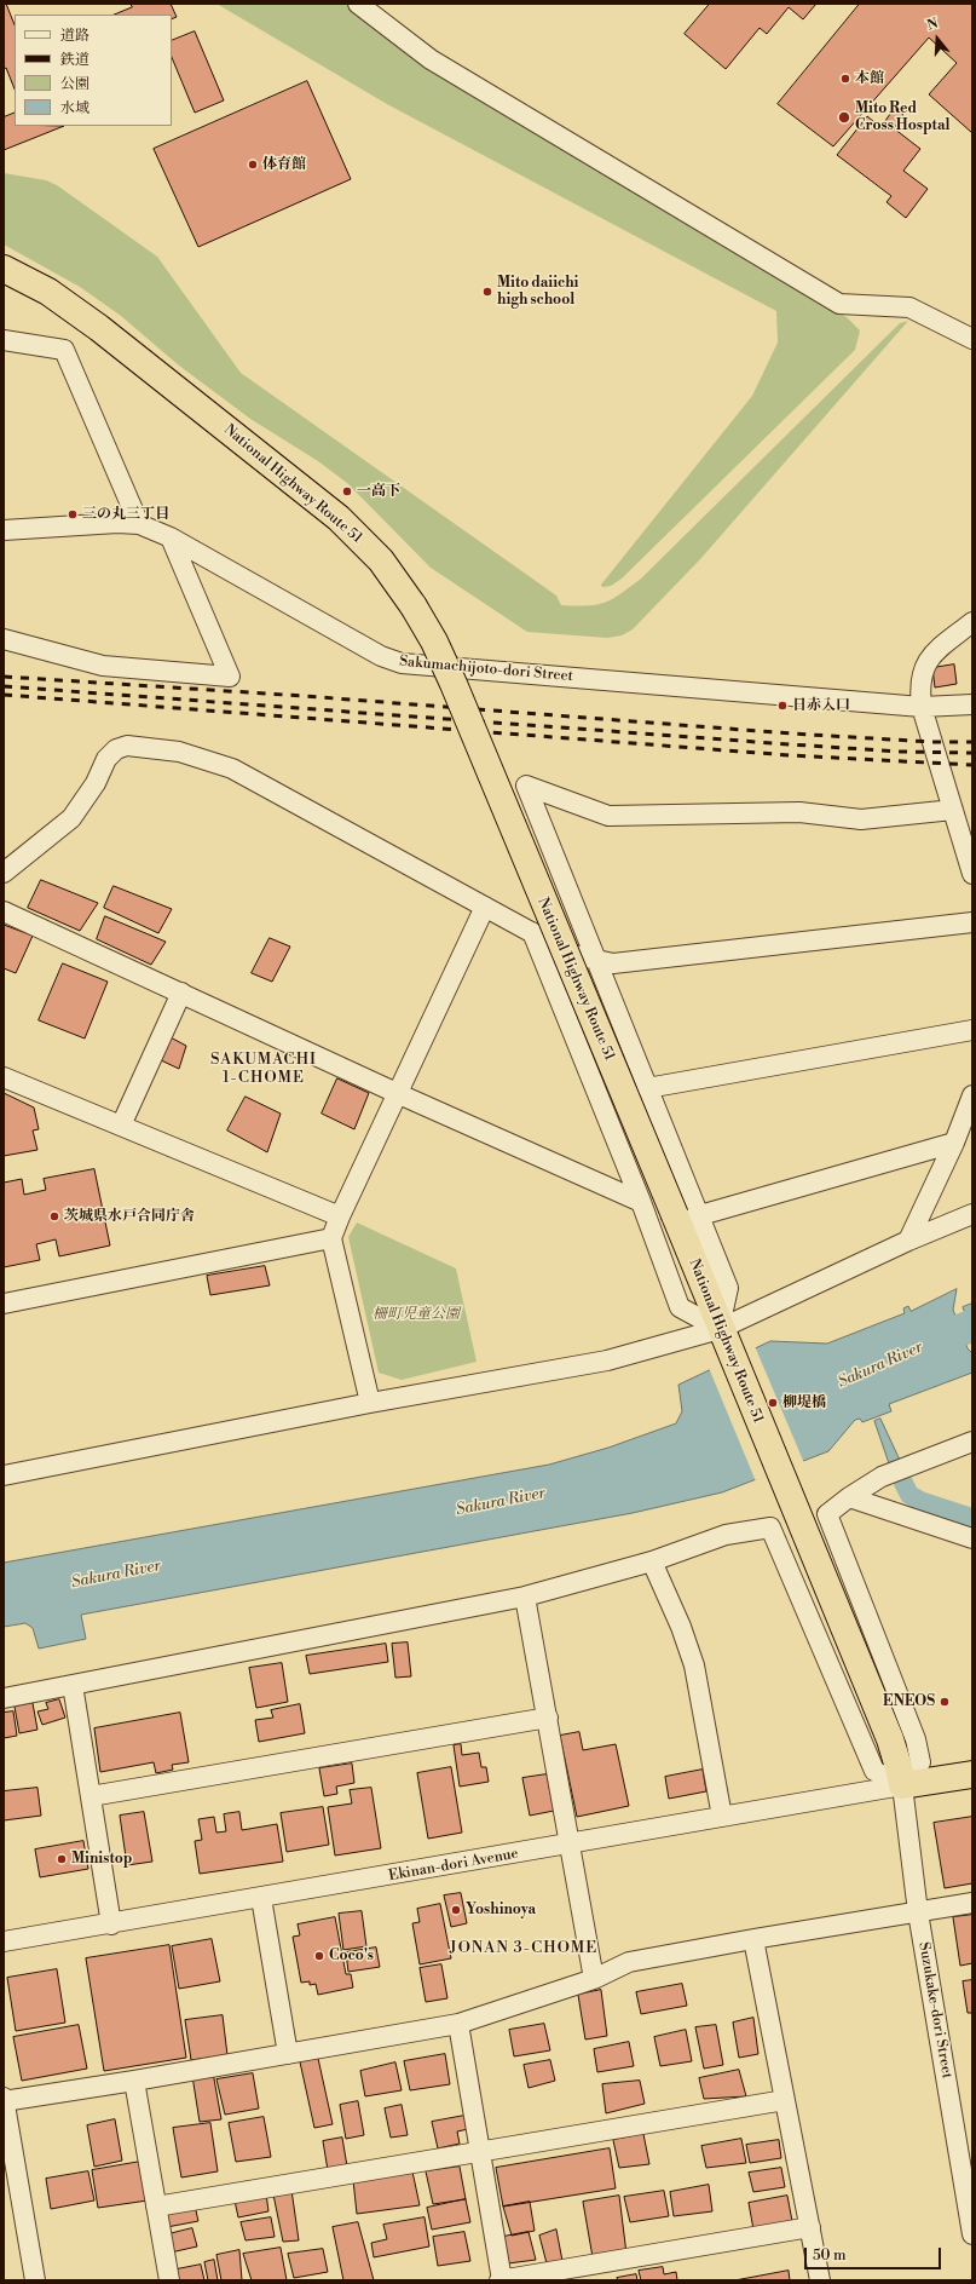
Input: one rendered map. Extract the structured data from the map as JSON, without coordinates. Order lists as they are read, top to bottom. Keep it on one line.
{"streets":{"highway":["National Highway Route 51"],"street":["Sakumachijoto-dori Street","Ekinan-dori Avenue","Suzukake-dori Street"]},"crossings":[["National Highway Route 51","Ekinan-dori Avenue"],["National Highway Route 51","Suzukake-dori Street"],["Ekinan-dori Avenue","Suzukake-dori Street"]],"districts":["SAKUMACHI 1-CHOME","JONAN 3-CHOME"],"water":["Sakura River"],"parks":["柵町児童公園"],"places":["本館","Mito Red Cross Hosptal","体育館","Mito daiichi high school","一高下","三の丸三丁目","日赤入口","茨城県水戸合同庁舎","柳堤橋","ENEOS","Ministop","Yoshinoya","Coco's"],"legend":["道路","鉄道","公園","水域"],"scale_bar":"50 m","north":"top"}
